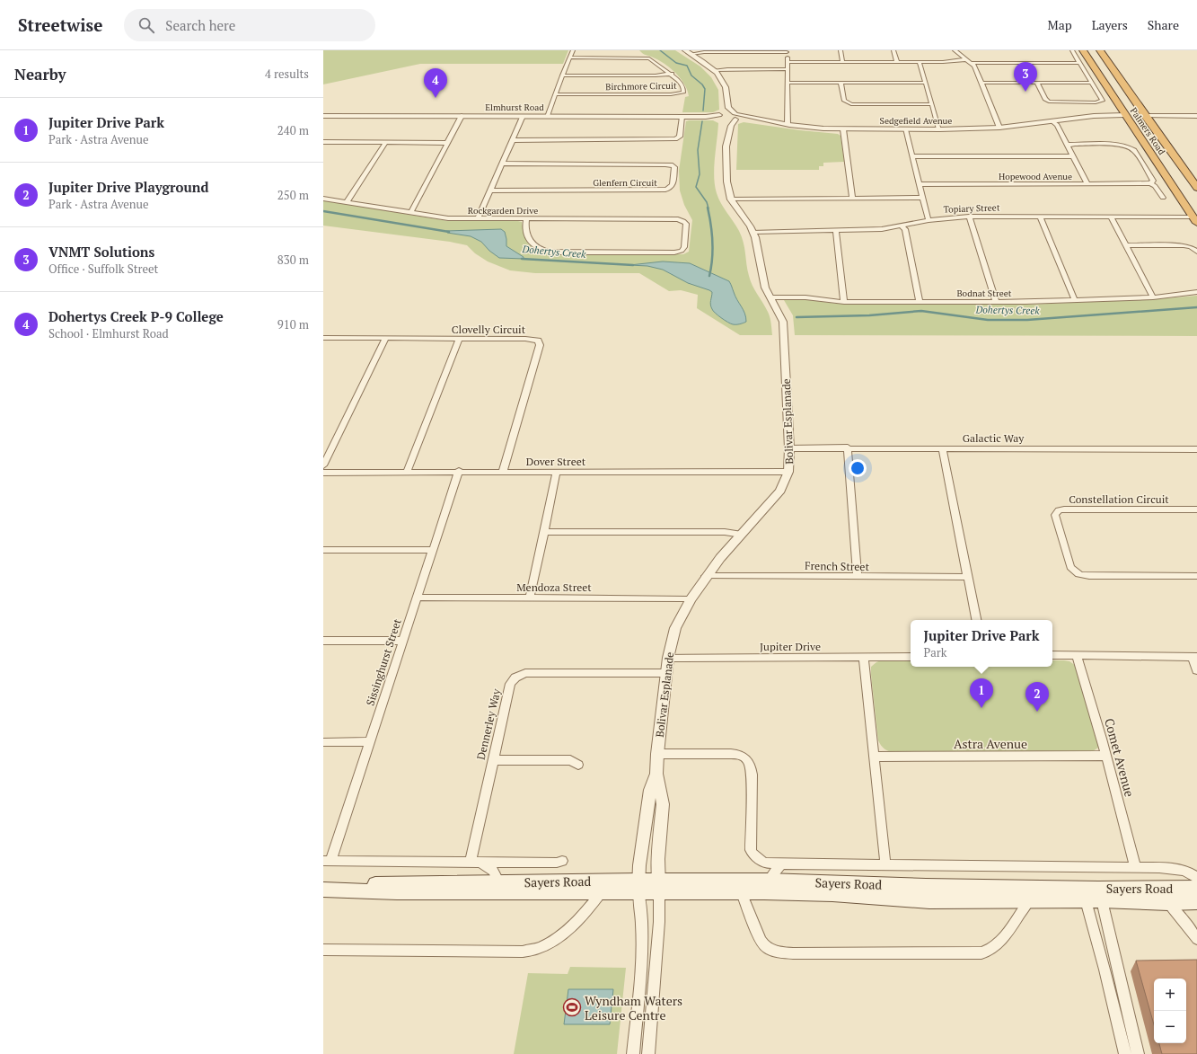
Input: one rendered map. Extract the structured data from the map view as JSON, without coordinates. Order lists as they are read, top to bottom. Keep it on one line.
{"streets":{"highway":["Palmers Road"],"main road":["Sayers Road"],"street":["Birchmore Circuit","Elmhurst Road","Sedgefield Avenue","Hopewood Avenue","Glenfern Circuit","Topiary Street","Rockgarden Drive","Bodnat Street","Clovelly Circuit","Bolivar Esplanade","Galactic Way","Dover Street","Constellation Circuit","French Street","Mendoza Street","Jupiter Drive","Sissinghurst Street","Dennerley Way","Astra Avenue","Comet Avenue"]},"crossings":[["Elmhurst Road","Sedgefield Avenue"],["Elmhurst Road","Bolivar Esplanade"],["Sedgefield Avenue","Palmers Road"],["Sedgefield Avenue","Bolivar Esplanade"],["Palmers Road","Topiary Street"],["Topiary Street","Bolivar Esplanade"],["Bodnat Street","Bolivar Esplanade"],["Clovelly Circuit","Dover Street"],["Bolivar Esplanade","Galactic Way"],["Bolivar Esplanade","Dover Street"],["Bolivar Esplanade","French Street"],["Bolivar Esplanade","Mendoza Street"],["Bolivar Esplanade","Jupiter Drive"],["Bolivar Esplanade","Dennerley Way"],["Bolivar Esplanade","Sayers Road"],["Dover Street","Sissinghurst Street"],["Mendoza Street","Sissinghurst Street"],["Sissinghurst Street","Sayers Road"],["Dennerley Way","Sayers Road"],["Astra Avenue","Comet Avenue"],["Comet Avenue","Sayers Road"]],"water":["Dohertys Creek"],"places":{"sports":["Wyndham Waters Leisure Centre"]},"page":{"header":"Streetwise","search":"Search here","nav":["Map","Layers","Share"],"heading":["Nearby","4 results"],"pins":["3","4","1","2"],"list":[{"mark":"1","name":"Jupiter Drive Park","note":"Park · Astra Avenue","value":"240 m"},{"mark":"2","name":"Jupiter Drive Playground","note":"Park · Astra Avenue","value":"250 m"},{"mark":"3","name":"VNMT Solutions","note":"Office · Suffolk Street","value":"830 m"},{"mark":"4","name":"Dohertys Creek P-9 College","note":"School · Elmhurst Road","value":"910 m"}],"popup":["Jupiter Drive Park","Park"],"map_buttons":["+","−"]}}
